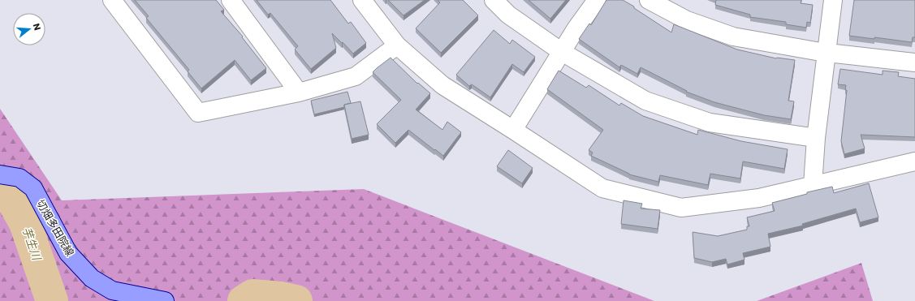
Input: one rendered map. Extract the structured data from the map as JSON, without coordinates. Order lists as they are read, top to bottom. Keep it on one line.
{"streets":{"main road":["切畑多田院線"]},"water":["芋生川"],"north":"right"}
